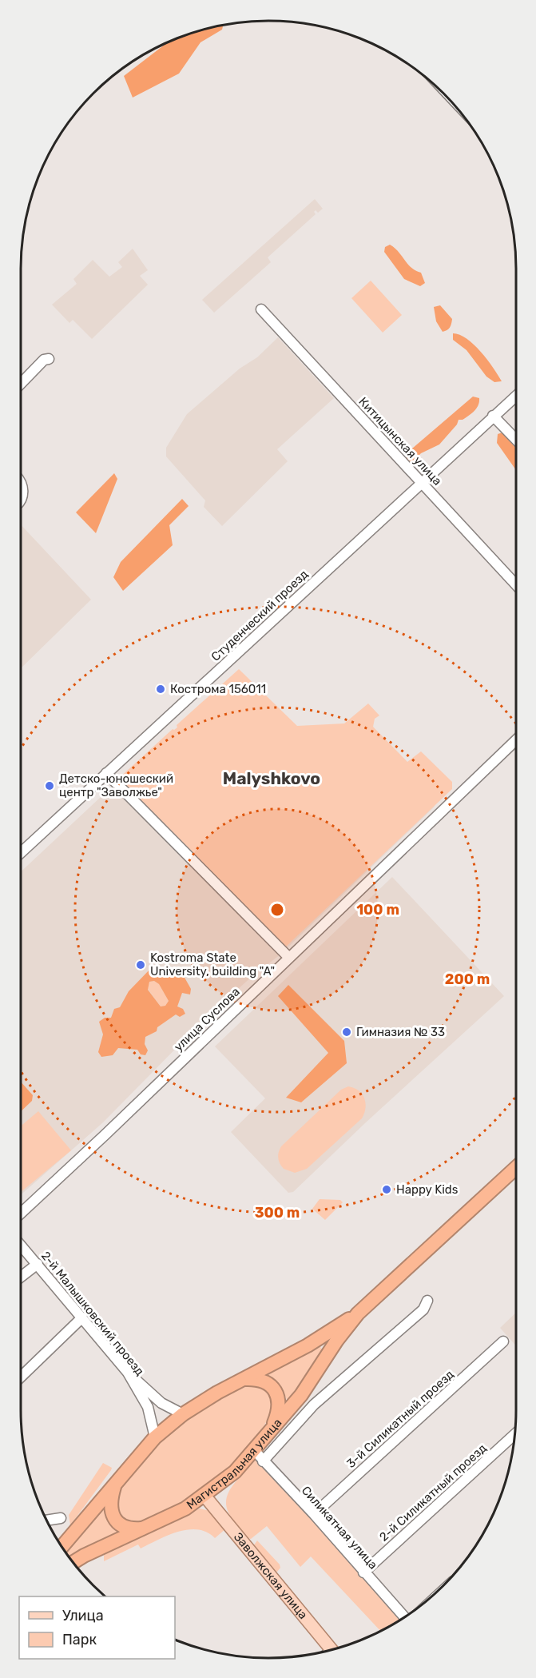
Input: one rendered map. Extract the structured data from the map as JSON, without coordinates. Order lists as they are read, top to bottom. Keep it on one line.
{"streets":{"highway":["Магистральная улица"],"main road":["Заволжская улица"],"street":["Китицынская улица","Студенческий проезд","улица Суслова","2-й Малышковский проезд","3-й Силикатный проезд","2-й Силикатный проезд","Силикатная улица"]},"crossings":[["Китицынская улица","Студенческий проезд"],["2-й Малышковский проезд","Магистральная улица"],["3-й Силикатный проезд","Силикатная улица"],["Магистральная улица","Силикатная улица"],["Магистральная улица","Заволжская улица"],["2-й Силикатный проезд","Силикатная улица"]],"districts":["Malyshkovo"],"places":["Кострома 156011","Детско-юношеский центр \"Заволжье\"","Kostroma State University, building \"A\"","Гимназия № 33","Happy Kids"],"legend":["Улица","Парк"],"rings":["100 m","200 m","300 m"]}
